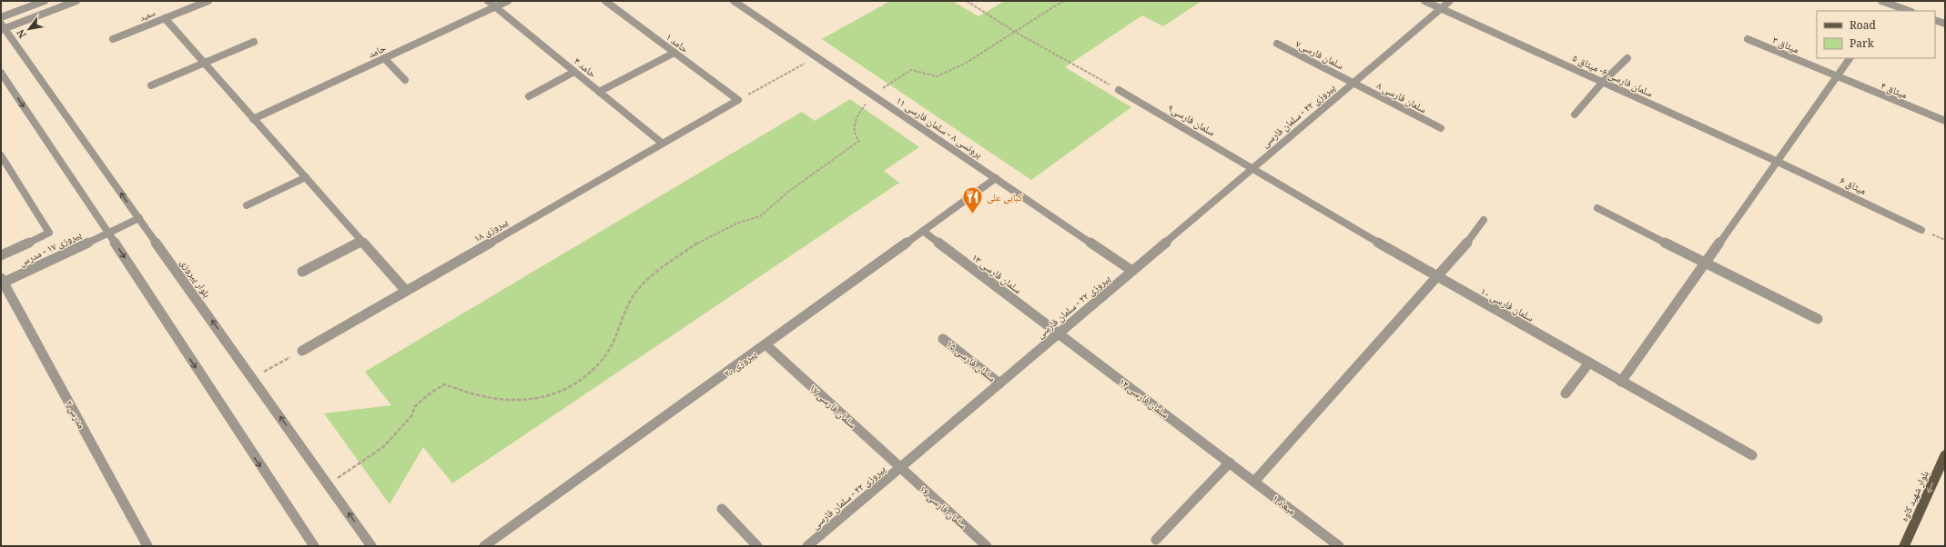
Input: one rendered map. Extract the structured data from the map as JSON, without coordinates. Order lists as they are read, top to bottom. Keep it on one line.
{"streets":{"main road":["بلوار شهید کاوه"],"street":["سعید","حامد ۱","میثاق ۳","حامد","سلمان فارسی۷","حامد ۴","سلمان فارسی ۶- میثاق ۵","میثاق ۴","سلمان فارسی ۸","پیروزی ۲۲ - سلمان فارسی","سلمان فارسی۹","برونسی ۸ - سلمان فارسی ۱۱","میثاق ۶","پیروزی ۱۸","پیروزی ۱۷ - مدرس","سلمان فارسی ۱۳","بلوار پیروزی","سلمان فارسی ۱۰","سلمان فارسی ۱۵","پیروزی ۲۰","سلمان فارسی ۱۴","سلمان فارسی ۱۷","مدرس ۲","میعاد ۱","سلمان فارسی ۱۶"]},"crossings":[["حامد ۱","پیروزی ۱۸"],["میثاق ۳","میثاق ۴"],["حامد","حامد ۴"],["سلمان فارسی۷","سلمان فارسی ۸"],["سلمان فارسی۷","پیروزی ۲۲ - سلمان فارسی"],["حامد ۴","پیروزی ۱۸"],["سلمان فارسی ۶- میثاق ۵","پیروزی ۲۲ - سلمان فارسی"],["سلمان فارسی ۶- میثاق ۵","میثاق ۶"],["سلمان فارسی ۸","پیروزی ۲۲ - سلمان فارسی"],["پیروزی ۲۲ - سلمان فارسی","سلمان فارسی۹"],["پیروزی ۲۲ - سلمان فارسی","برونسی ۸ - سلمان فارسی ۱۱"],["پیروزی ۲۲ - سلمان فارسی","سلمان فارسی ۱۳"],["پیروزی ۲۲ - سلمان فارسی","سلمان فارسی ۱۰"],["پیروزی ۲۲ - سلمان فارسی","سلمان فارسی ۱۵"],["پیروزی ۲۲ - سلمان فارسی","سلمان فارسی ۱۴"],["پیروزی ۲۲ - سلمان فارسی","سلمان فارسی ۱۷"],["پیروزی ۲۲ - سلمان فارسی","سلمان فارسی ۱۶"],["سلمان فارسی۹","سلمان فارسی ۱۰"],["برونسی ۸ - سلمان فارسی ۱۱","پیروزی ۲۰"],["پیروزی ۱۷ - مدرس","بلوار پیروزی"],["پیروزی ۱۷ - مدرس","مدرس ۲"],["سلمان فارسی ۱۳","پیروزی ۲۰"],["سلمان فارسی ۱۳","سلمان فارسی ۱۴"],["پیروزی ۲۰","سلمان فارسی ۱۷"],["سلمان فارسی ۱۴","میعاد ۱"],["سلمان فارسی ۱۷","سلمان فارسی ۱۶"]],"one_way":["بلوار شهید کاوه"],"places":{"restaurant":["کبابی علی"]},"legend":["Road","Park"],"north":"bottom left"}
